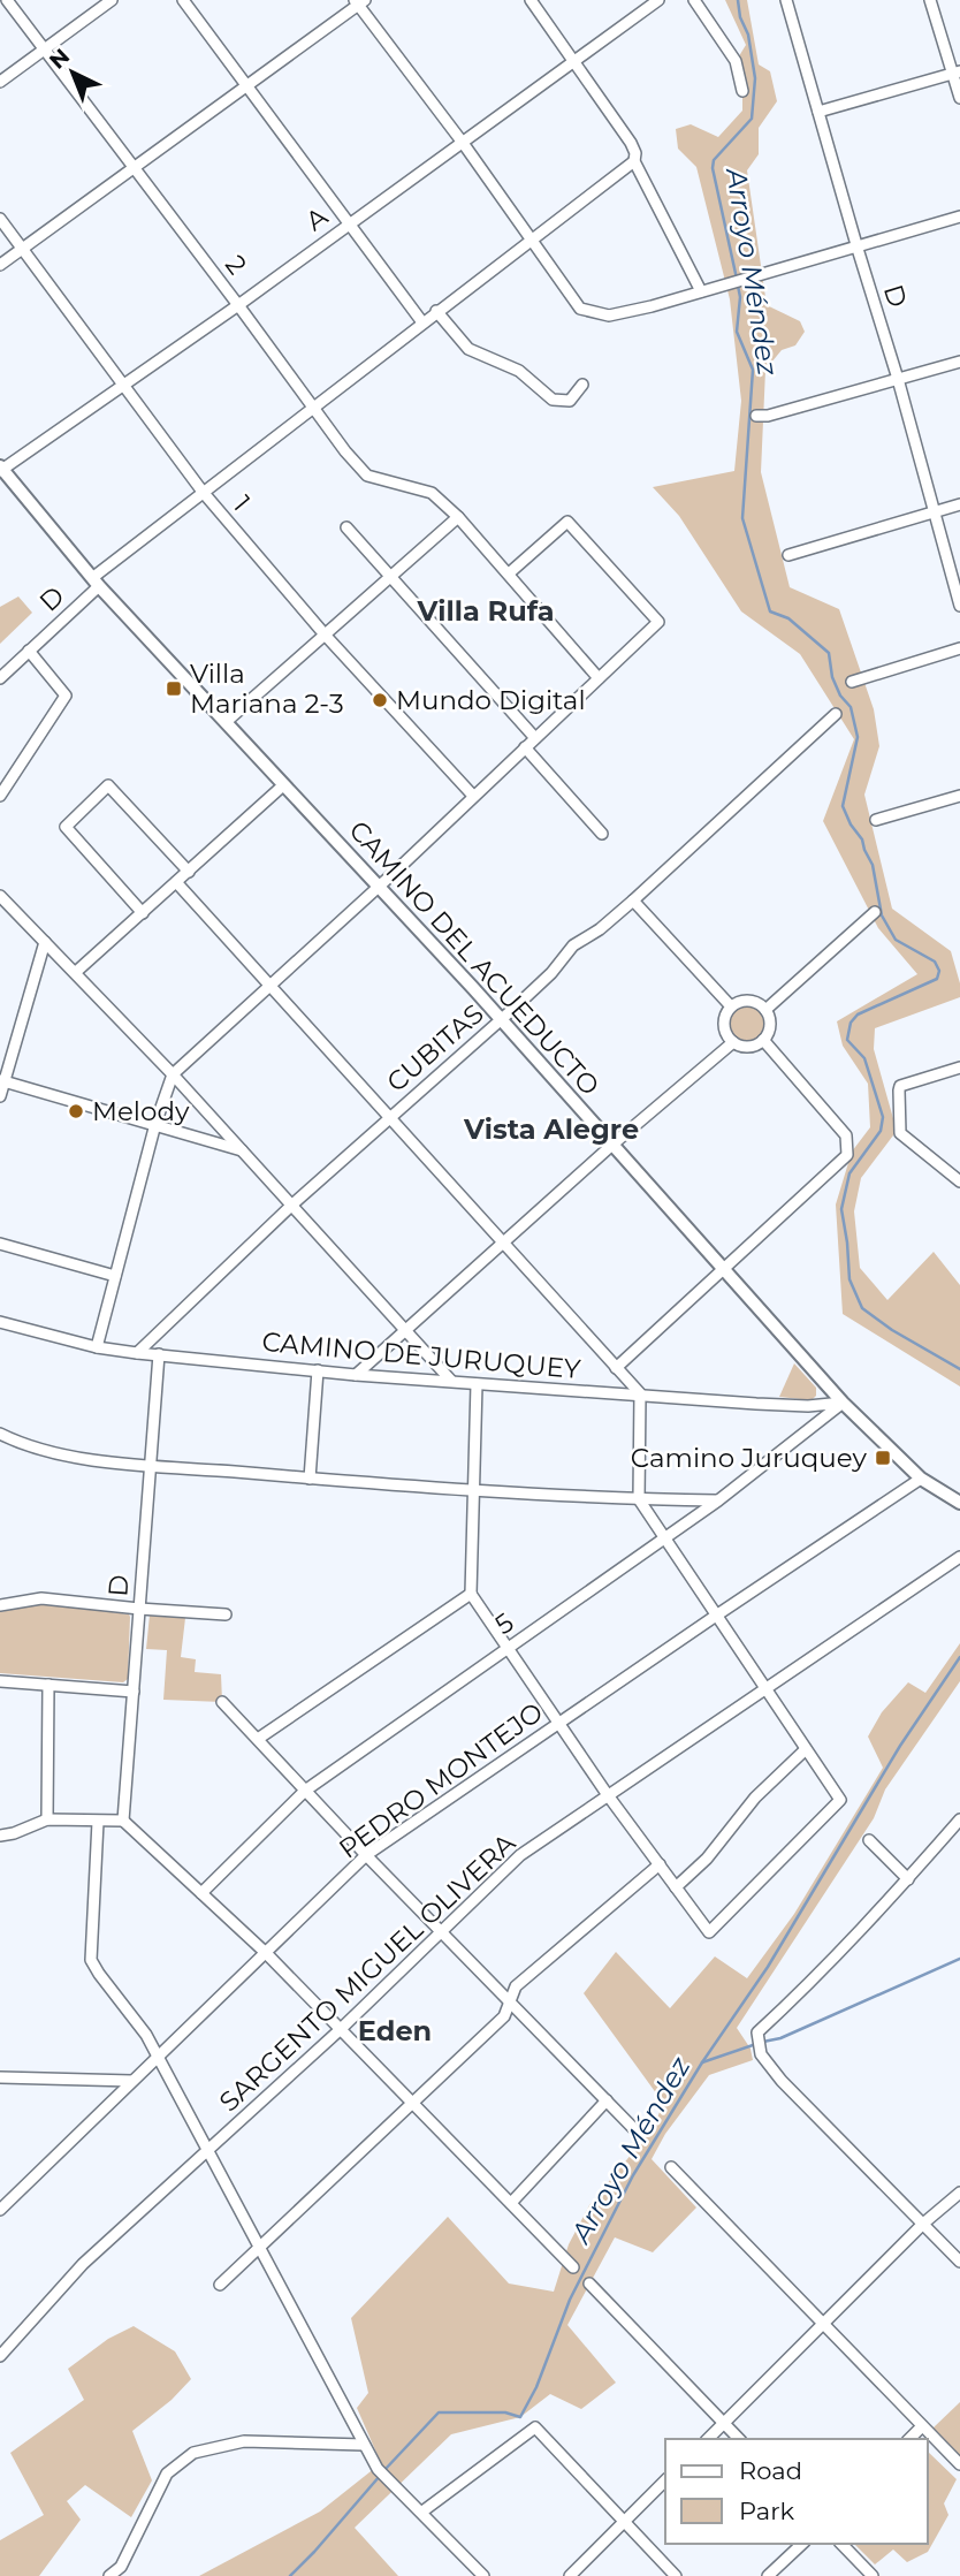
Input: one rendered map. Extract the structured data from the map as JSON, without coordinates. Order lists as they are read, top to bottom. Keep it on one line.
{"streets":{"main road":["CAMINO DEL ACUEDUCTO"],"street":["A","2","D","1","CUBITAS","CAMINO DE JURUQUEY","5","PEDRO MONTEJO","SARGENTO MIGUEL OLIVERA"]},"crossings":[["A","2"],["A","1"],["A","CAMINO DEL ACUEDUCTO"],["2","D"],["D","1"],["D","CAMINO DEL ACUEDUCTO"],["D","CAMINO DE JURUQUEY"],["CAMINO DEL ACUEDUCTO","CUBITAS"],["CAMINO DEL ACUEDUCTO","CAMINO DE JURUQUEY"],["CAMINO DEL ACUEDUCTO","5"],["CAMINO DEL ACUEDUCTO","PEDRO MONTEJO"],["CUBITAS","CAMINO DE JURUQUEY"],["CAMINO DE JURUQUEY","5"]],"districts":["Villa Rufa","Vista Alegre","Eden"],"water":["Arroyo Méndez"],"places":{"transit":["Villa Mariana 2-3","Camino Juruquey"],"other":["Mundo Digital","Melody"]},"legend":["Road","Park"],"north":"top left"}
